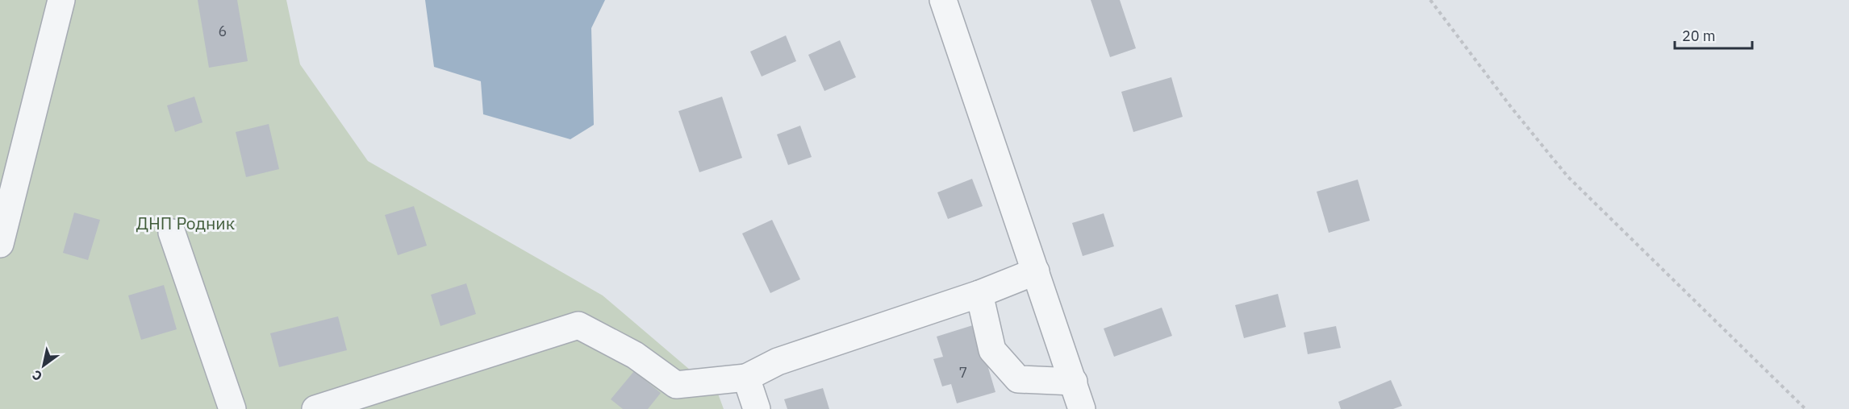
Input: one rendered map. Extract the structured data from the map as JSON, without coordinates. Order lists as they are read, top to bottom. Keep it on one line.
{"parks":["ДНП Родник"],"house_numbers":["6","7"],"scale_bar":"20 m","north":"bottom left"}
